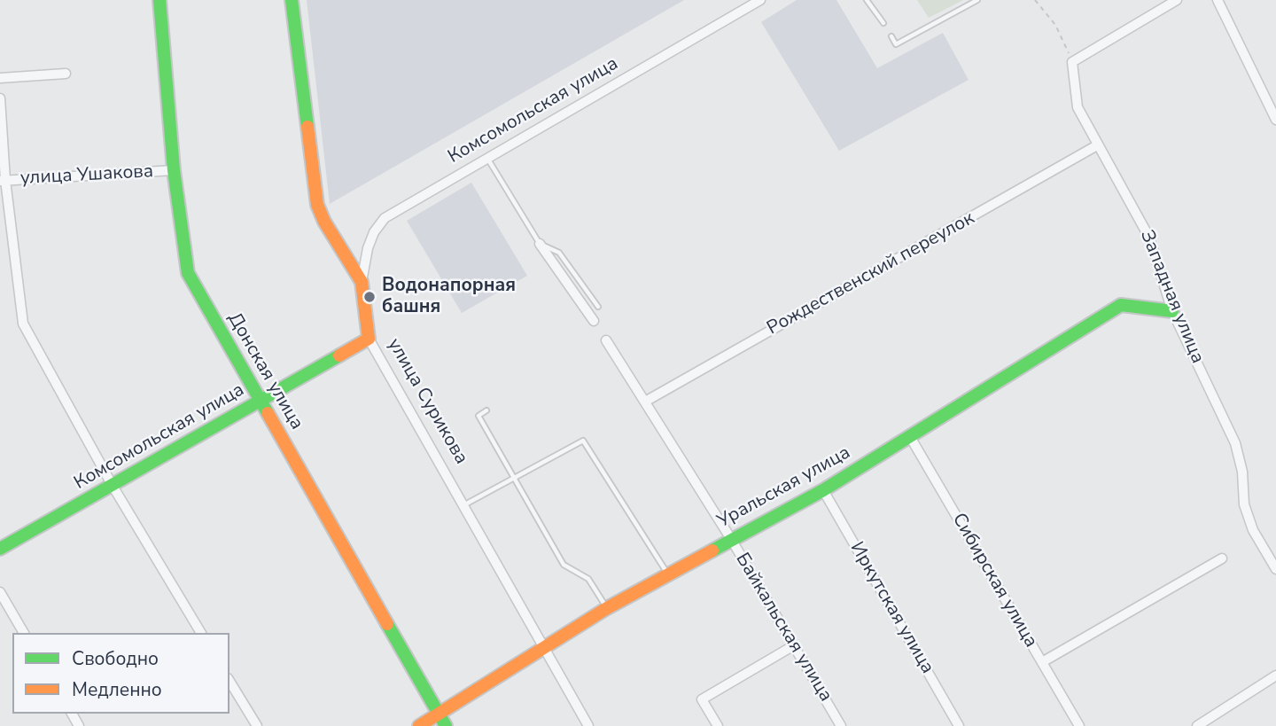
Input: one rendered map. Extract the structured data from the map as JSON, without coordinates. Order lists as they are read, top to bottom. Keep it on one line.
{"streets":{"street":["Комсомольская улица","улица Ушакова","Рождественский переулок","Западная улица","Донская улица","улица Сурикова","Уральская улица","Сибирская улица","Иркутская улица","Байкальская улица"]},"crossings":[["Комсомольская улица","Донская улица"],["Комсомольская улица","улица Сурикова"],["улица Ушакова","Донская улица"],["Рождественский переулок","Западная улица"],["Рождественский переулок","Байкальская улица"],["Западная улица","Уральская улица"],["Донская улица","Уральская улица"],["улица Сурикова","Уральская улица"],["Уральская улица","Сибирская улица"],["Уральская улица","Иркутская улица"],["Уральская улица","Байкальская улица"]],"places":["Водонапорная башня"],"legend":["Свободно","Медленно"]}
